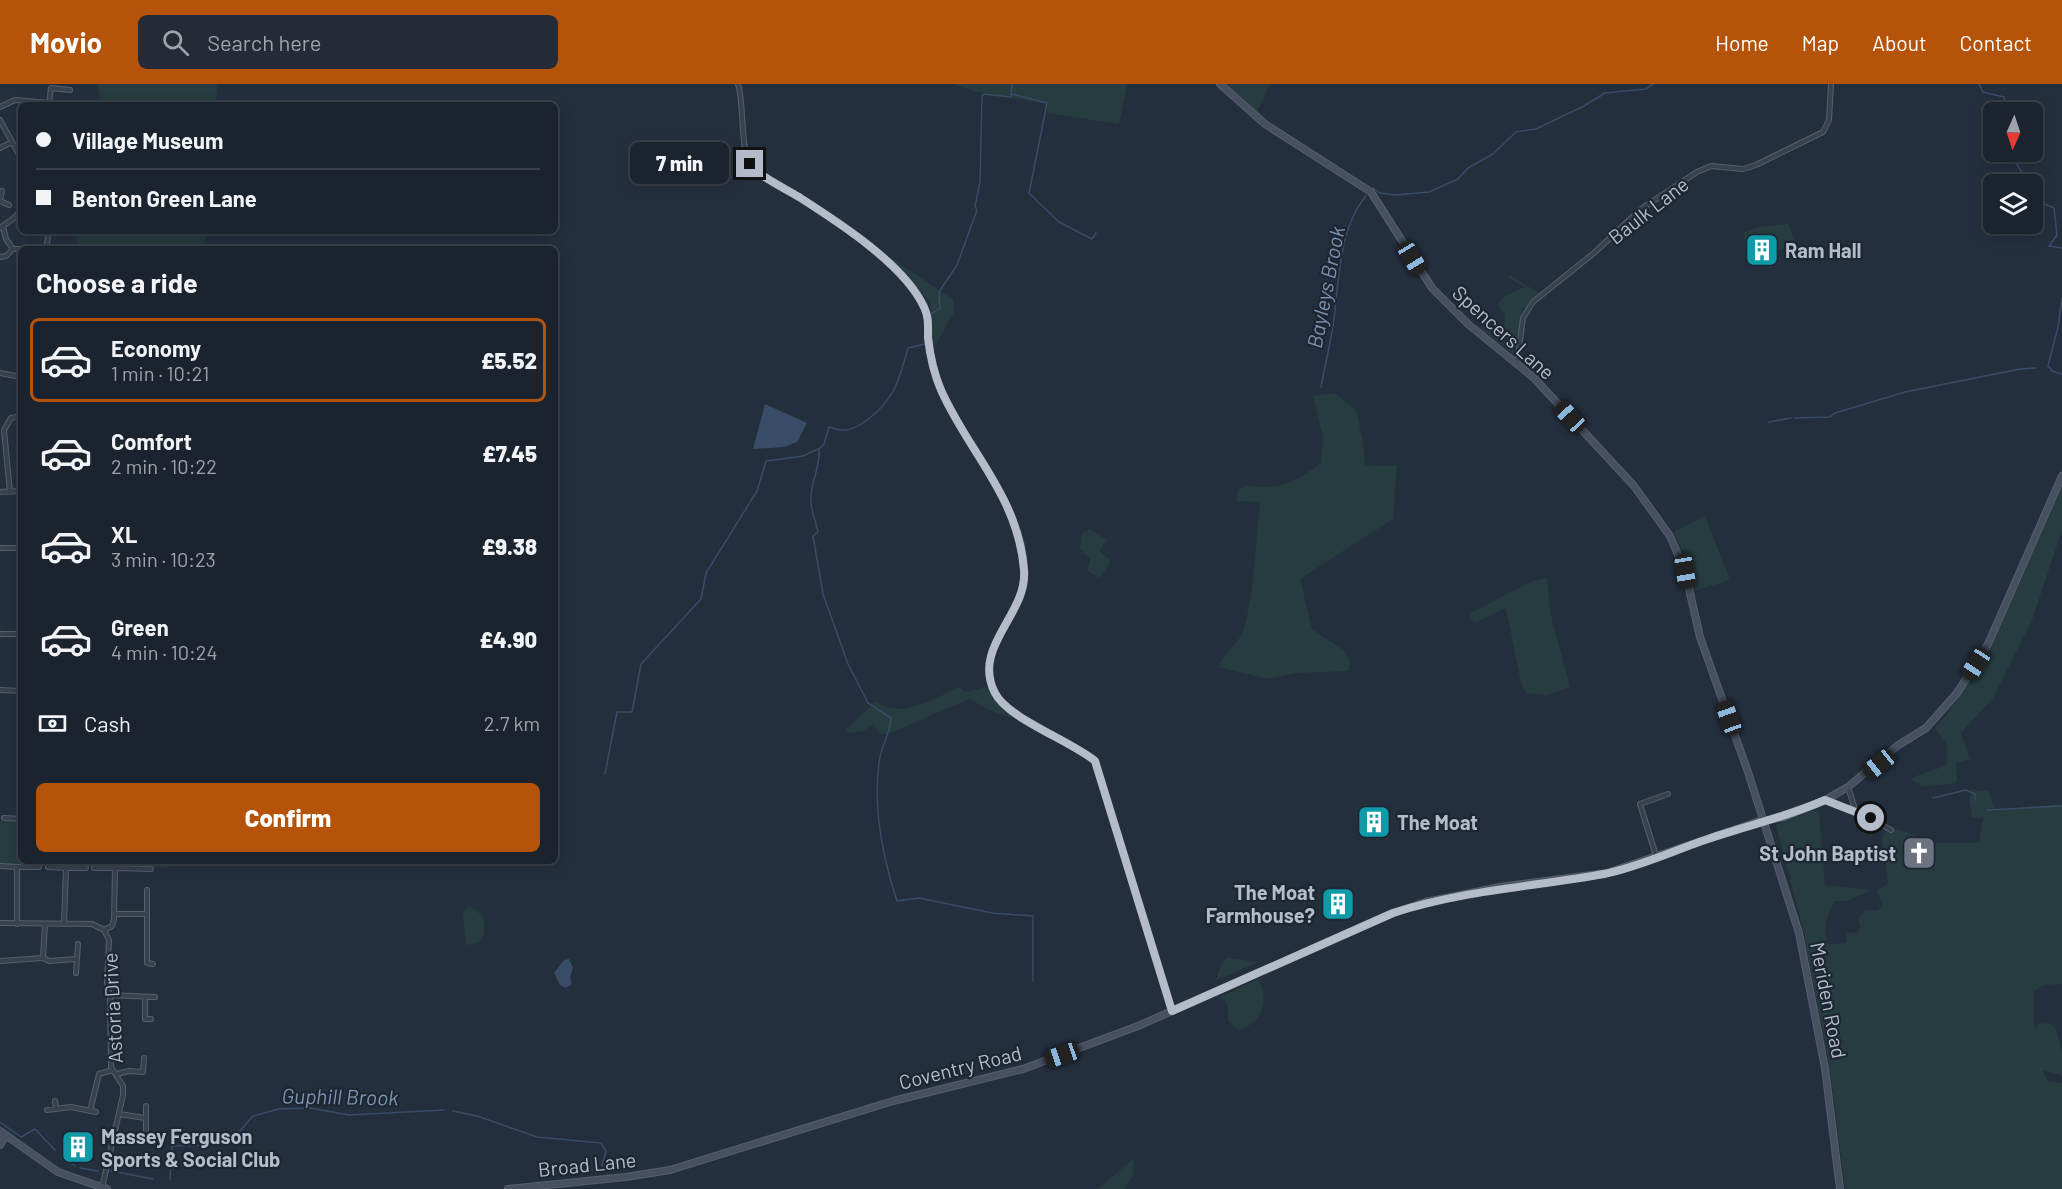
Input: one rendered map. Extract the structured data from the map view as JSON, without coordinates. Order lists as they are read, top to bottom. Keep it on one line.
{"streets":{"street":["Baulk Lane","Spencers Lane","Meriden Road","Astoria Drive","Coventry Road","Broad Lane"]},"crossings":[["Baulk Lane","Spencers Lane"],["Spencers Lane","Meriden Road"],["Spencers Lane","Coventry Road"],["Meriden Road","Coventry Road"],["Coventry Road","Broad Lane"]],"water":["Bayleys Brook","Guphill Brook"],"places":{"building":["Ram Hall","The Moat","The Moat Farmhouse?","Massey Ferguson Sports & Social Club"],"church":["St John Baptist"]},"north":"bottom","page":{"header":"Movio","search":"Search here","nav":["Home","Map","About","Contact"],"banner":["Village Museum","Benton Green Lane"],"bubble":"7 min","heading":"Choose a ride","list":[{"name":"Economy","note":"1 min · 10:21","value":"£5.52"},{"name":"Comfort","note":"2 min · 10:22","value":"£7.45"},{"name":"XL","note":"3 min · 10:23","value":"£9.38"},{"name":"Green","note":"4 min · 10:24","value":"£4.90"}],"pay":["Cash","2.7 km"],"buttons":"Confirm"}}
